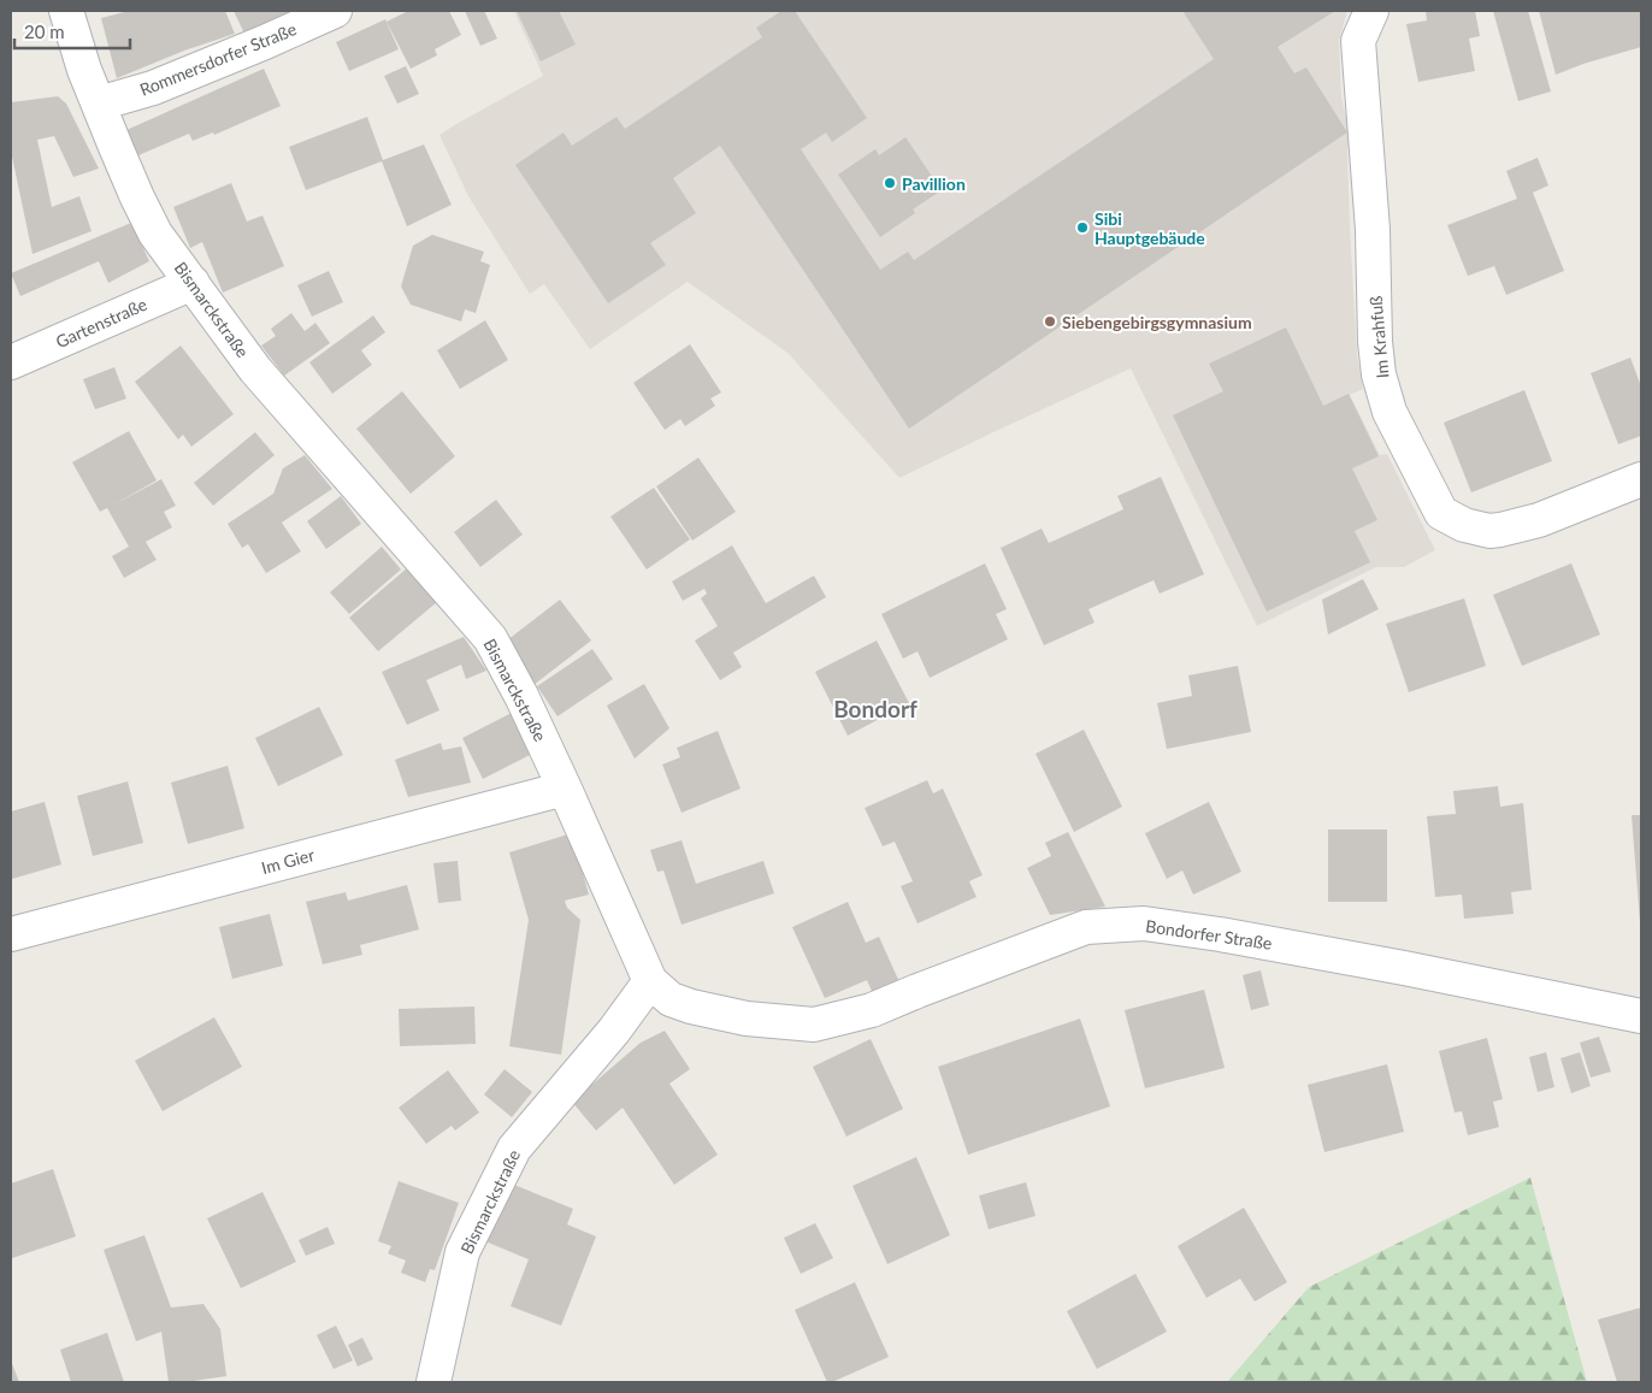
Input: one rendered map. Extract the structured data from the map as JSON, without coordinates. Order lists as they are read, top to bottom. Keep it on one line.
{"streets":{"street":["Rommersdorfer Straße","Bismarckstraße","Gartenstraße","Im Krahfuß","Im Gier","Bondorfer Straße"]},"crossings":[["Rommersdorfer Straße","Bismarckstraße"],["Bismarckstraße","Gartenstraße"],["Bismarckstraße","Im Gier"],["Bismarckstraße","Bondorfer Straße"]],"districts":["Bondorf"],"places":["Pavillion","Sibi Hauptgebäude","Siebengebirgsgymnasium"],"scale_bar":"20 m"}
